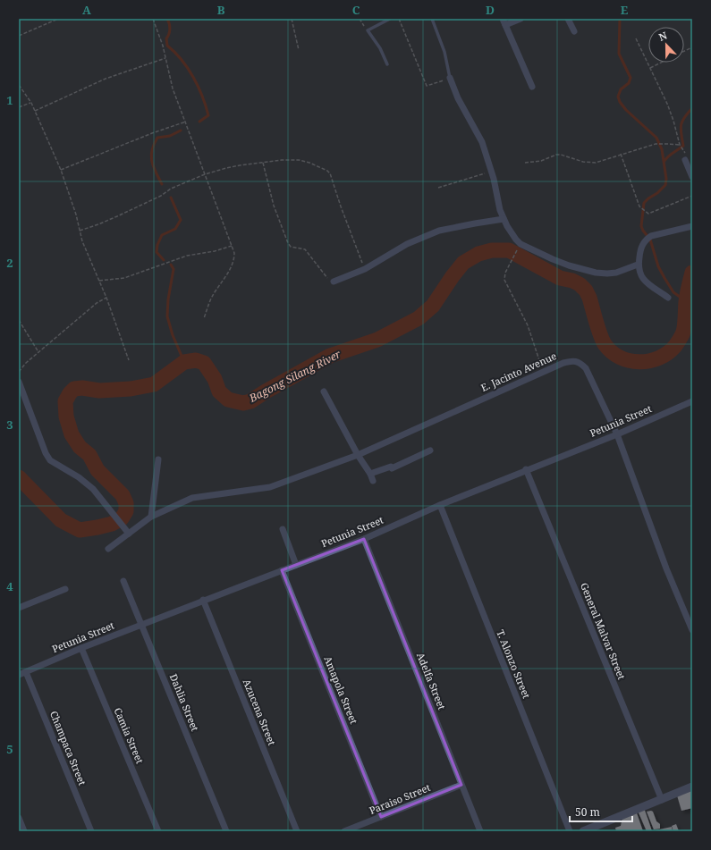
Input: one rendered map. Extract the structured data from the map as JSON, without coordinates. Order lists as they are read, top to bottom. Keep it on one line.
{"streets":{"street":["E. Jacinto Avenue","Petunia Street","General Malvar Street","T. Alonzo Street","Adelfa Street","Amapola Street","Dahlia Street","Azucena Street","Camia Street","Champaca Street","Paraiso Street"]},"crossings":[["E. Jacinto Avenue","Petunia Street"],["Petunia Street","General Malvar Street"],["Petunia Street","T. Alonzo Street"],["Petunia Street","Adelfa Street"],["Petunia Street","Amapola Street"],["Petunia Street","Dahlia Street"],["Petunia Street","Azucena Street"],["Petunia Street","Camia Street"],["Petunia Street","Champaca Street"],["Adelfa Street","Paraiso Street"],["Amapola Street","Paraiso Street"]],"water":["Bagong Silang River"],"scale_bar":"50 m","north":"top","grid":{"columns":["A","B","C","D","E"],"rows":["1","2","3","4","5"]}}
